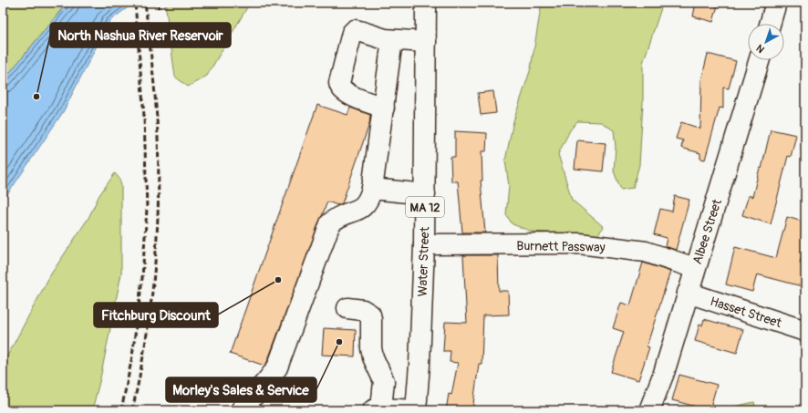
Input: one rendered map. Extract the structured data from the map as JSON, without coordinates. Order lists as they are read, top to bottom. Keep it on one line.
{"streets":{"main road":["MA 12","Albee Street","Burnett Passway","Water Street","Hasset Street"]},"crossings":[["Albee Street","Burnett Passway"],["Albee Street","Hasset Street"],["Burnett Passway","Water Street"]],"places":["North Nashua River Reservoir","Fitchburg Discount","Morley's Sales & Service"],"north":"bottom left"}
